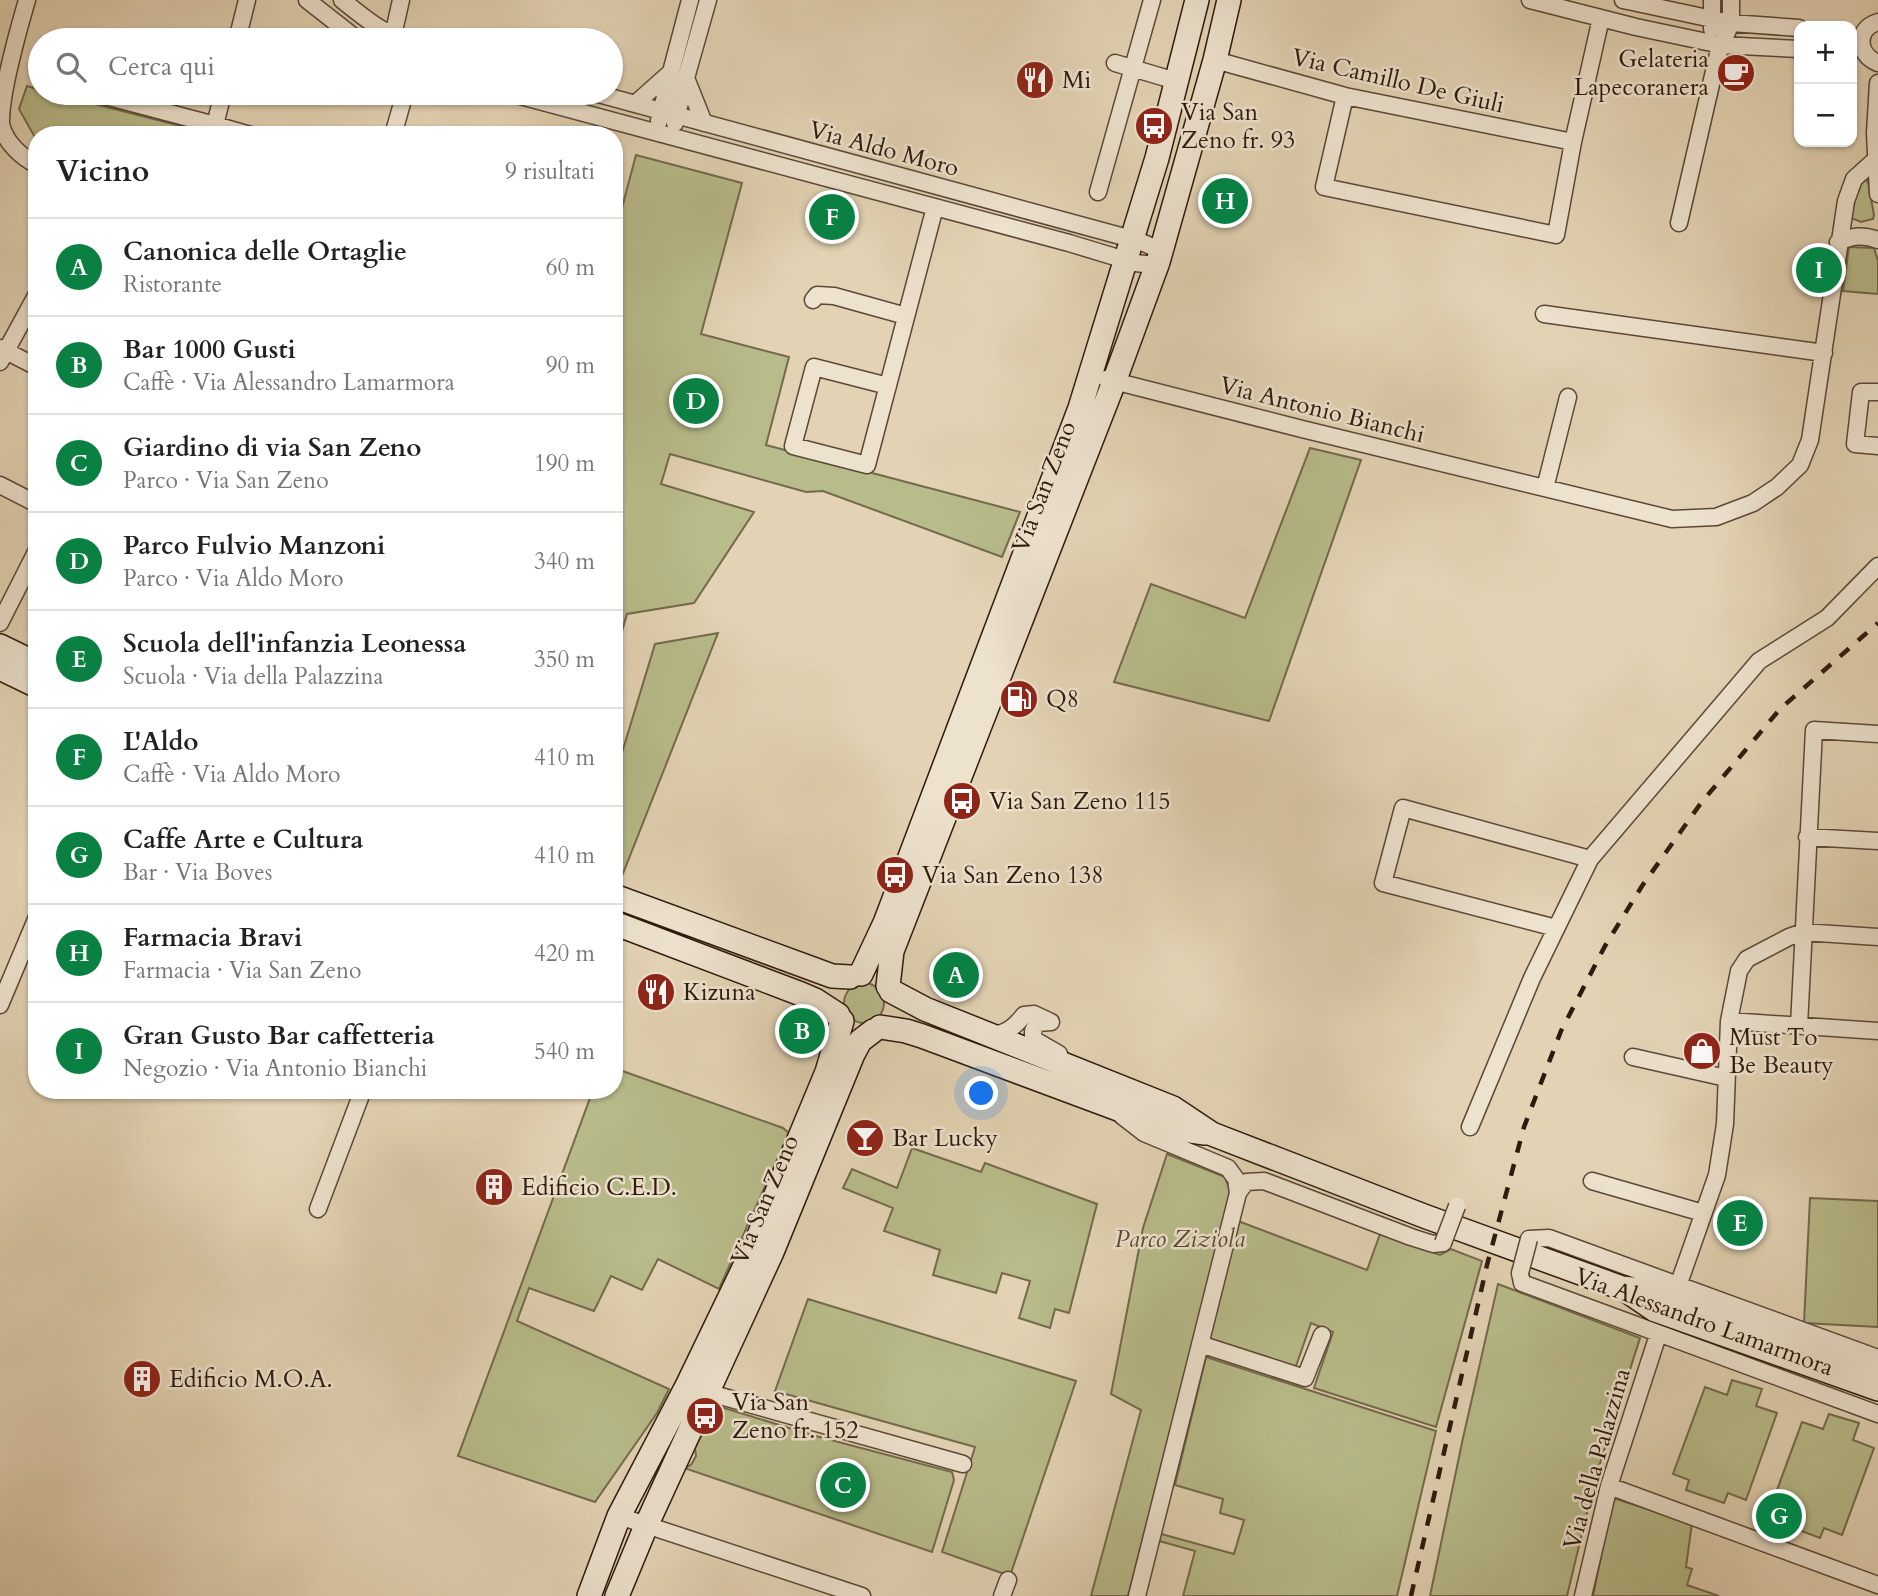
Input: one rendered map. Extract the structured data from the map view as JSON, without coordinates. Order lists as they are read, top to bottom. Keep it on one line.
{"streets":{"street":["Via Camillo De Giuli","Via Aldo Moro","Via Antonio Bianchi","Via San Zeno","Via Alessandro Lamarmora","Via della Palazzina"]},"crossings":[["Via Camillo De Giuli","Via San Zeno"],["Via Aldo Moro","Via San Zeno"],["Via Antonio Bianchi","Via San Zeno"],["Via San Zeno","Via Alessandro Lamarmora"],["Via Alessandro Lamarmora","Via della Palazzina"]],"parks":["Parco Ziziola"],"places":{"cafe":["Gelateria Lapecoranera"],"restaurant":["Mi","Kizuna"],"bus stop":["Via San Zeno fr. 93","Via San Zeno 115","Via San Zeno 138","Via San Zeno fr. 152"],"fuel station":["Q8"],"shop":["Must To Be Beauty"],"bar":["Bar Lucky"],"building":["Edificio C.E.D.","Edificio M.O.A."]},"page":{"map_buttons":["+","−"],"search":"Cerca qui","heading":["Vicino","9 risultati"],"pins":["H","F","I","D","A","B","E","C","G"],"list":[{"mark":"A","name":"Canonica delle Ortaglie","note":"Ristorante","value":"60 m"},{"mark":"B","name":"Bar 1000 Gusti","note":"Caffè · Via Alessandro Lamarmora","value":"90 m"},{"mark":"C","name":"Giardino di via San Zeno","note":"Parco · Via San Zeno","value":"190 m"},{"mark":"D","name":"Parco Fulvio Manzoni","note":"Parco · Via Aldo Moro","value":"340 m"},{"mark":"E","name":"Scuola dell'infanzia Leonessa","note":"Scuola · Via della Palazzina","value":"350 m"},{"mark":"F","name":"L'Aldo","note":"Caffè · Via Aldo Moro","value":"410 m"},{"mark":"G","name":"Caffe Arte e Cultura","note":"Bar · Via Boves","value":"410 m"},{"mark":"H","name":"Farmacia Bravi","note":"Farmacia · Via San Zeno","value":"420 m"},{"mark":"I","name":"Gran Gusto Bar caffetteria","note":"Negozio · Via Antonio Bianchi","value":"540 m"}]}}
